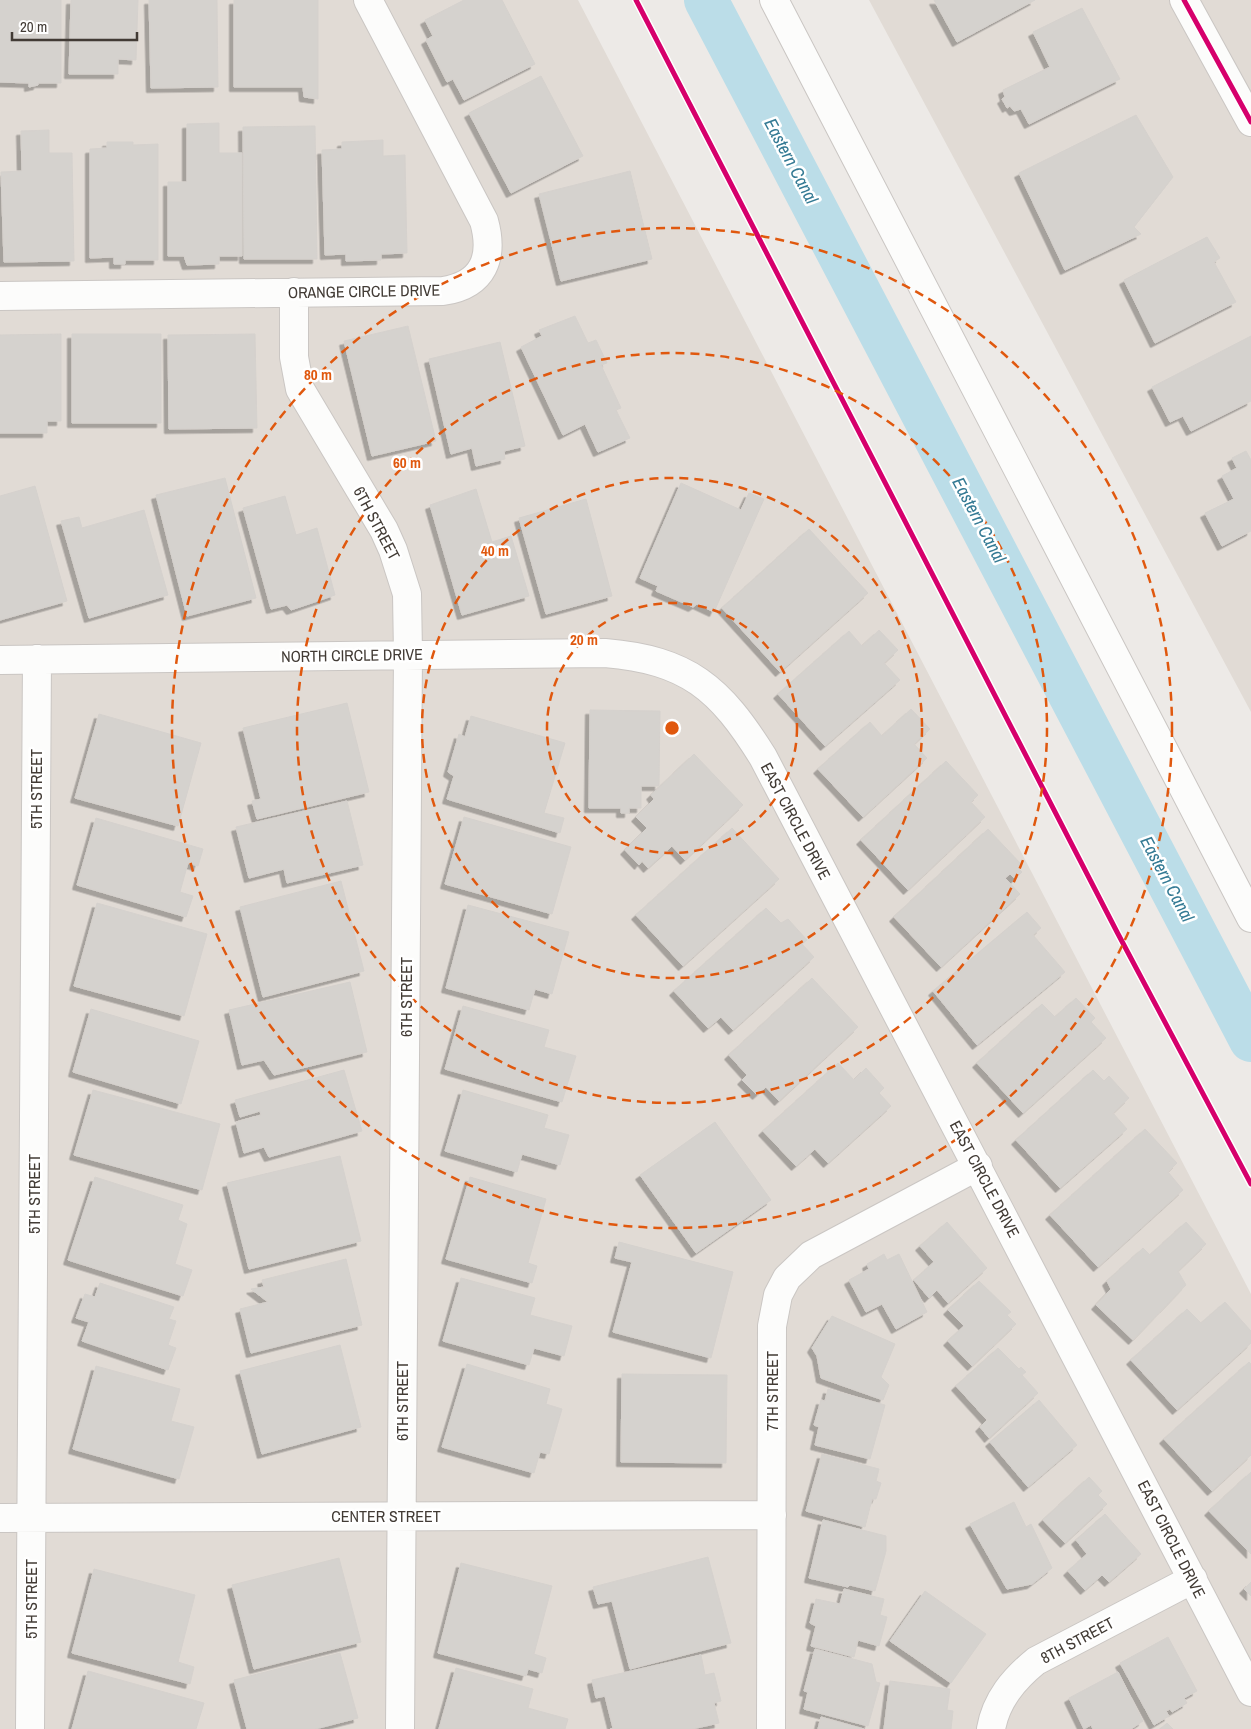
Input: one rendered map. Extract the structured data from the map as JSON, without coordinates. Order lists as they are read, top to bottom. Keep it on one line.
{"streets":{"street":["ORANGE CIRCLE DRIVE","6TH STREET","NORTH CIRCLE DRIVE","5TH STREET","EAST CIRCLE DRIVE","7TH STREET","CENTER STREET","8TH STREET"]},"crossings":[["ORANGE CIRCLE DRIVE","6TH STREET"],["6TH STREET","NORTH CIRCLE DRIVE"],["6TH STREET","CENTER STREET"],["NORTH CIRCLE DRIVE","5TH STREET"],["NORTH CIRCLE DRIVE","EAST CIRCLE DRIVE"],["5TH STREET","CENTER STREET"],["EAST CIRCLE DRIVE","7TH STREET"],["EAST CIRCLE DRIVE","8TH STREET"],["7TH STREET","CENTER STREET"]],"water":["Eastern Canal"],"scale_bar":"20 m","rings":["80 m","60 m","40 m","20 m"]}
